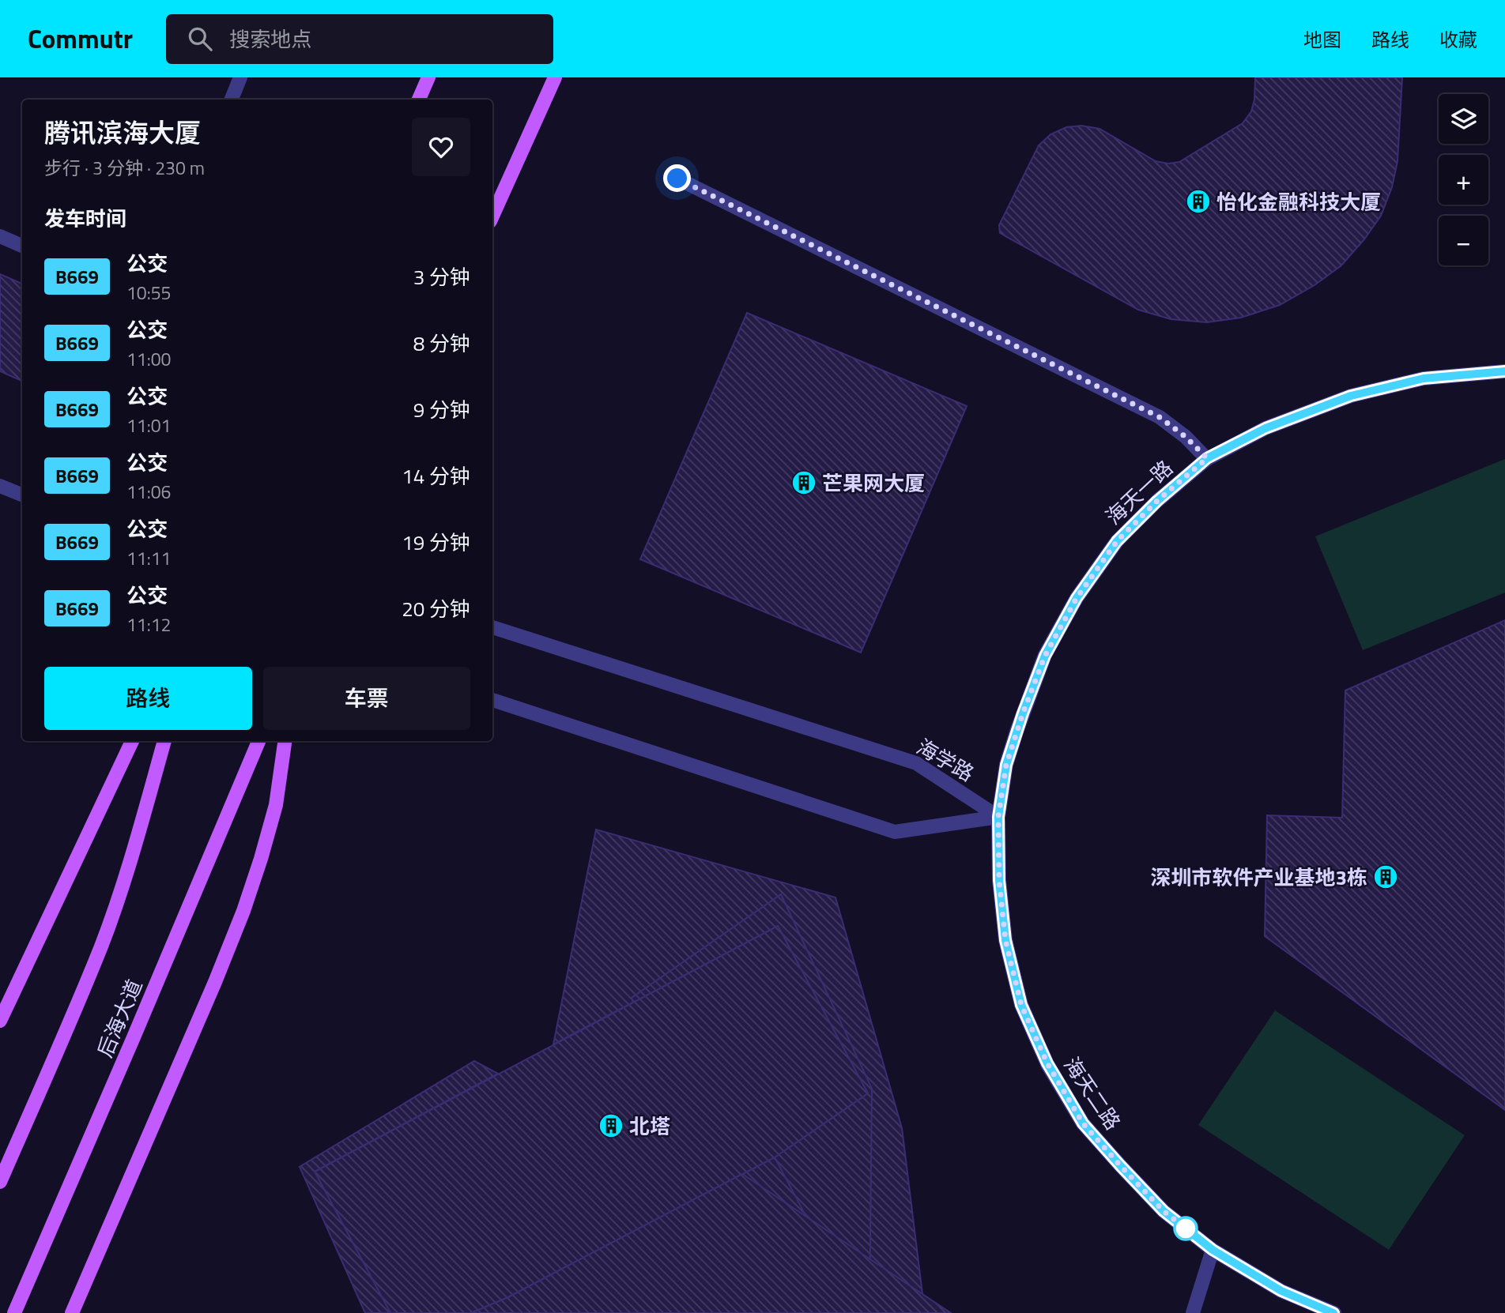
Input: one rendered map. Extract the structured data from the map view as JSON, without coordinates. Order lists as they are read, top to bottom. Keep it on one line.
{"streets":{"main road":["后海大道"],"street":["海天一路","海学路","海天二路"]},"crossings":[["海天一路","海学路"],["海天一路","海天二路"],["海学路","海天二路"]],"places":{"building":["怡化金融科技大厦","芒果网大厦","深圳市软件产业基地3栋","北塔"]},"lines":["bus line B669"],"page":{"header":"Commutr","search":"搜索地点","nav":["地图","路线","收藏"],"map_buttons":["+","−"],"heading":[["腾讯滨海大厦","步行 · 3 分钟 · 230 m"],"发车时间"],"list":[{"mark":"B669","name":"公交","note":"10:55","value":"3 分钟"},{"mark":"B669","name":"公交","note":"11:00","value":"8 分钟"},{"mark":"B669","name":"公交","note":"11:01","value":"9 分钟"},{"mark":"B669","name":"公交","note":"11:06","value":"14 分钟"},{"mark":"B669","name":"公交","note":"11:11","value":"19 分钟"},{"mark":"B669","name":"公交","note":"11:12","value":"20 分钟"}],"buttons":["路线","车票"]}}
